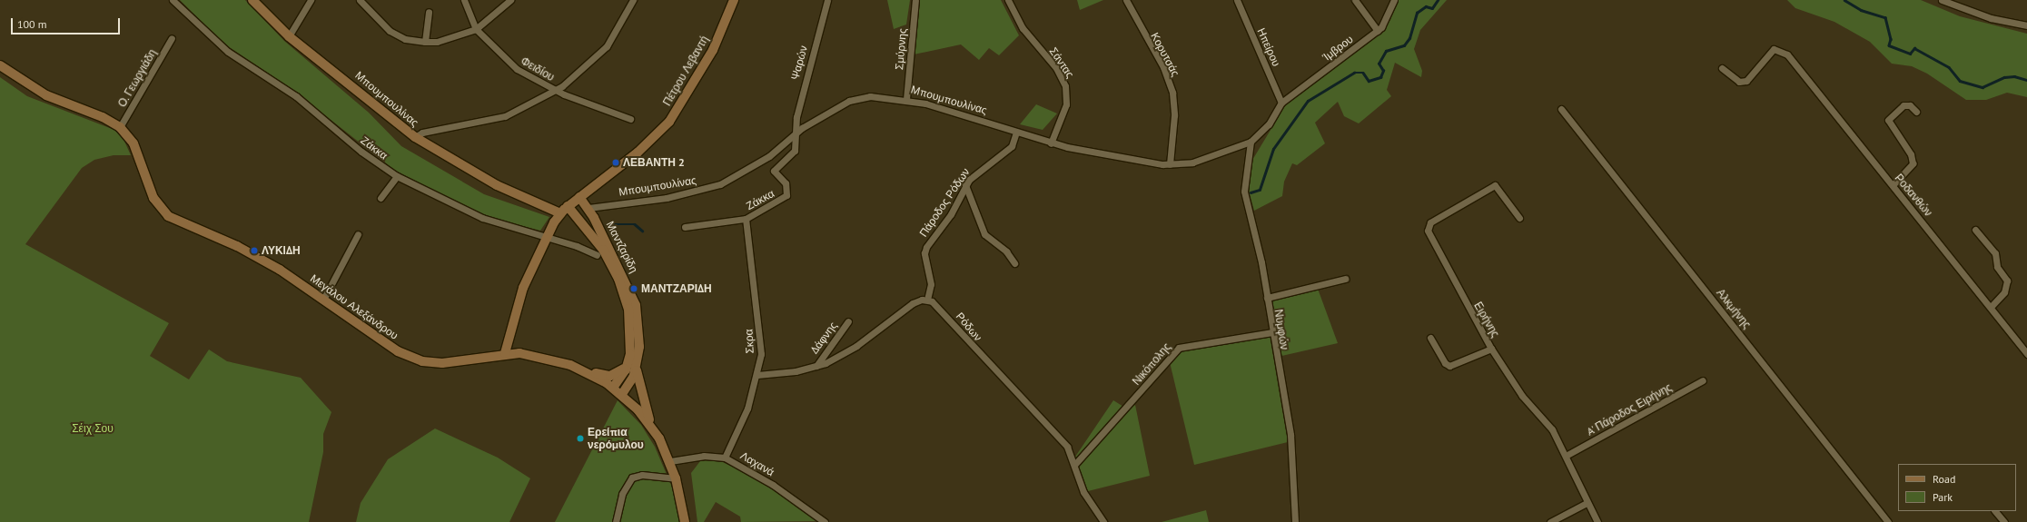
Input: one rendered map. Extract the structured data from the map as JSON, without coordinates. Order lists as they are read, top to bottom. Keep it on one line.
{"streets":{"street":["Ηπείρου","Ίμβρου","Σμύρνης","Κορυτσάς","Ψαρών","Σάντας","Φειδίου","Πέτρου Λεβαντή","Ο. Γεωργιάδη","Μπουμπουλίνας","Ζάκκα","Ροδανθών","Πάροδος Ρόδων","Μαντζαρίδη","Μεγάλου Αλεξάνδρου","Αλκμήνης","Ειρήνης","Ρόδων","Νυμφών","Δάφνης","Σκρα","Νικόπολης","A' Πάροδος Ειρήνης","Λαχανά"]},"crossings":[["Ηπείρου","Ίμβρου"],["Ηπείρου","Μπουμπουλίνας"],["Ίμβρου","Μπουμπουλίνας"],["Σμύρνης","Μπουμπουλίνας"],["Κορυτσάς","Μπουμπουλίνας"],["Ψαρών","Μπουμπουλίνας"],["Ψαρών","Ζάκκα"],["Σάντας","Μπουμπουλίνας"],["Πέτρου Λεβαντή","Μπουμπουλίνας"],["Πέτρου Λεβαντή","Ζάκκα"],["Πέτρου Λεβαντή","Μαντζαρίδη"],["Πέτρου Λεβαντή","Μεγάλου Αλεξάνδρου"],["Ο. Γεωργιάδη","Μεγάλου Αλεξάνδρου"],["Μπουμπουλίνας","Ζάκκα"],["Μπουμπουλίνας","Πάροδος Ρόδων"],["Μπουμπουλίνας","Μαντζαρίδη"],["Μπουμπουλίνας","Νυμφών"],["Ζάκκα","Σκρα"],["Πάροδος Ρόδων","Ρόδων"],["Μαντζαρίδη","Μεγάλου Αλεξάνδρου"],["Μεγάλου Αλεξάνδρου","Λαχανά"],["Ειρήνης","A' Πάροδος Ειρήνης"],["Ρόδων","Νικόπολης"],["Νυμφών","Νικόπολης"],["Σκρα","Λαχανά"]],"parks":["Σέιχ Σου"],"places":["ΛΕΒΑΝΤΗ 2","ΛΥΚΙΔΗ","ΜΑΝΤΖΑΡΙΔΗ","Ερείπια νερόμυλου"],"legend":["Road","Park"],"scale_bar":"100 m"}
